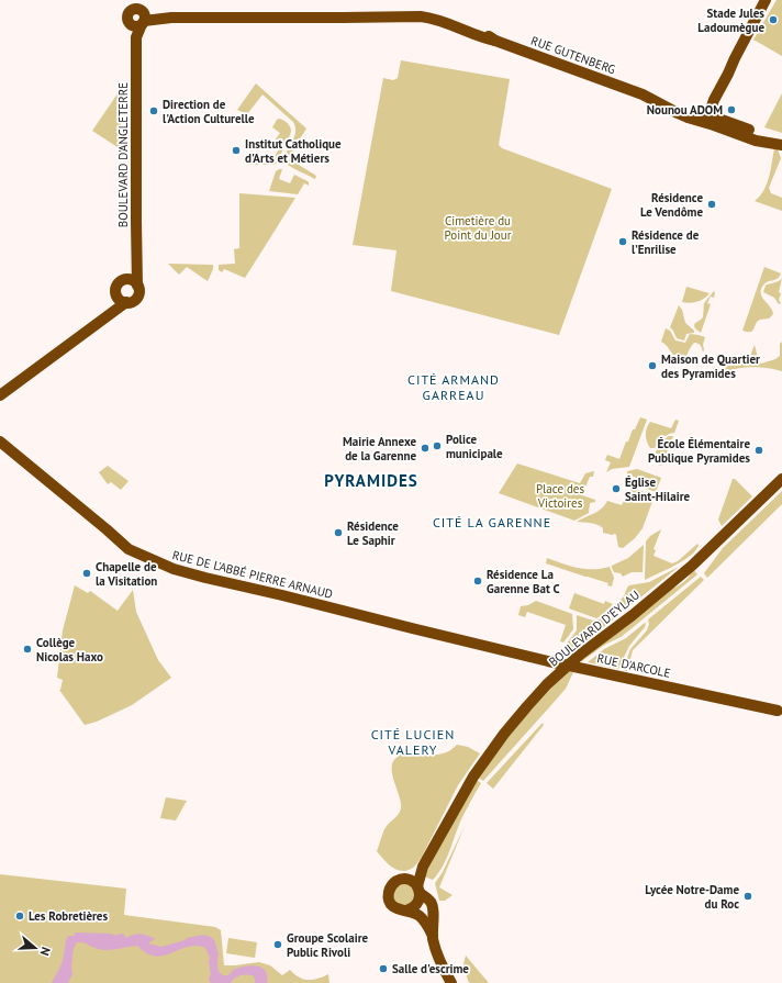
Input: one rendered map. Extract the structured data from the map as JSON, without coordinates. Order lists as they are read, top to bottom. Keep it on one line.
{"streets":{"main road":["RUE GUTENBERG","BOULEVARD D'ANGLETERRE","RUE DE L'ABBÉ PIERRE ARNAUD","BOULEVARD D'EYLAU","RUE D'ARCOLE"]},"crossings":[["RUE GUTENBERG","BOULEVARD D'ANGLETERRE"],["RUE DE L'ABBÉ PIERRE ARNAUD","RUE D'ARCOLE"]],"districts":["CITÉ ARMAND GARREAU","PYRAMIDES","CITÉ LA GARENNE","CITÉ LUCIEN VALERY"],"parks":["Cimetière du Point du Jour","Place des Victoires"],"places":["Stade Jules Ladoumègue","Nounou ADOM","Direction de l'Action Culturelle","Institut Catholique d'Arts et Métiers","Résidence Le Vendôme","Résidence de l’Enrilise","Maison de Quartier des Pyramides","Police municipale","Mairie Annexe de la Garenne","École Élémentaire Publique Pyramides","Église Saint-Hilaire","Résidence Le Saphir","Chapelle de la Visitation","Résidence La Garenne Bat C","Collège Nicolas Haxo","Lycée Notre-Dame du Roc","Les Robretières","Groupe Scolaire Public Rivoli","Salle d'escrime"],"north":"right"}
